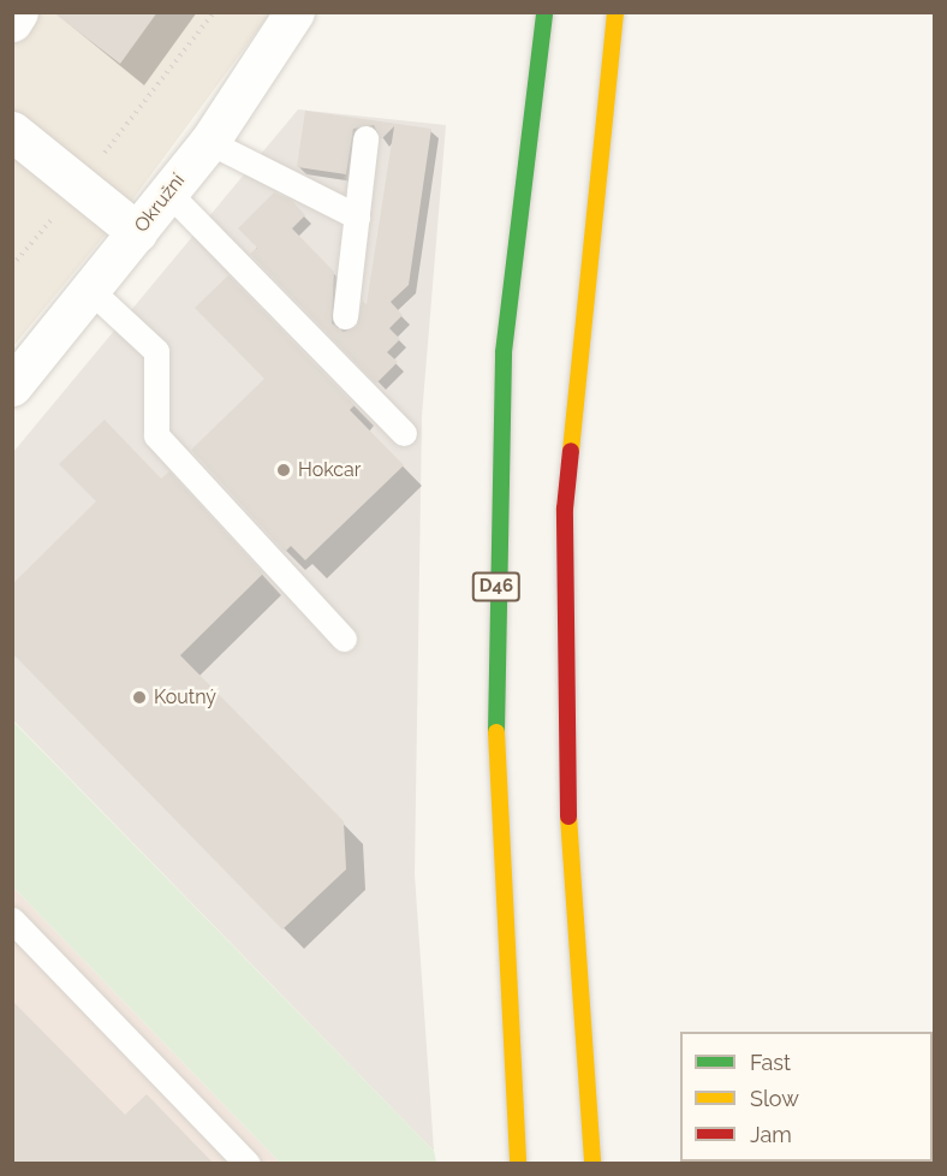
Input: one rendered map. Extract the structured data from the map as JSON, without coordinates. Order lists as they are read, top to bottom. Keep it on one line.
{"streets":{"highway":["D46"],"street":["Okružní"]},"places":["Hokcar","Koutný"],"legend":["Fast","Slow","Jam"]}
